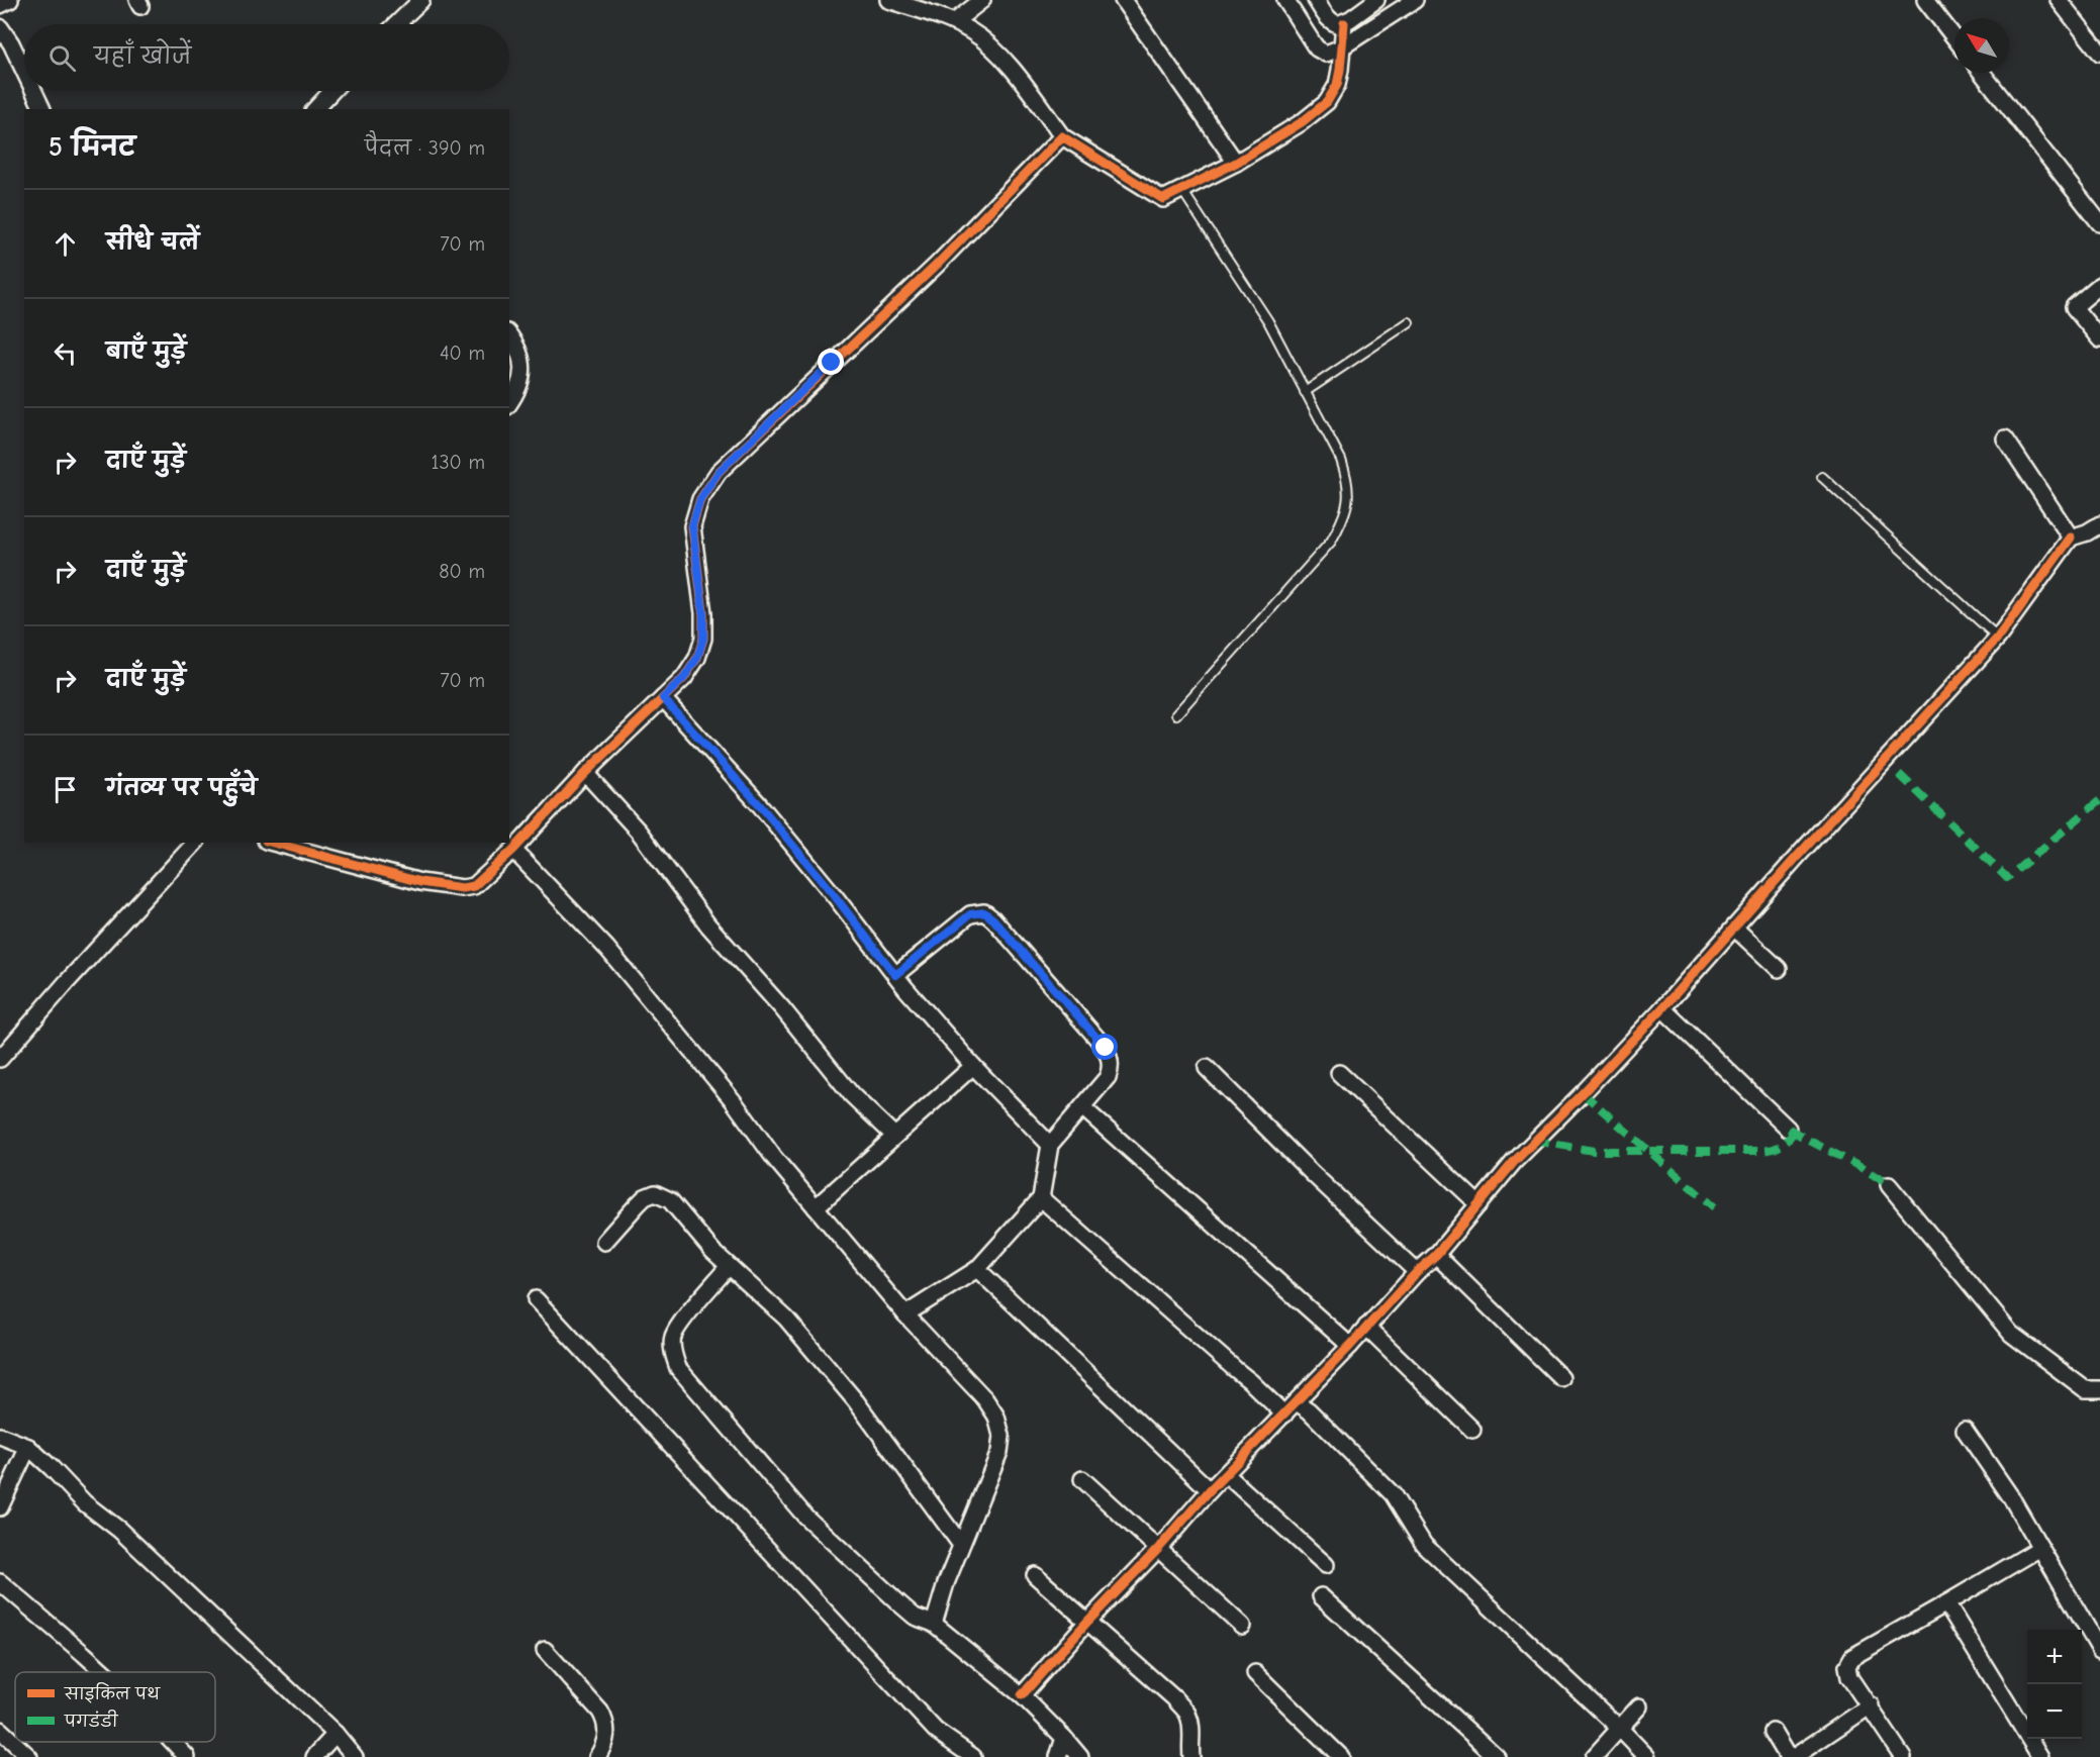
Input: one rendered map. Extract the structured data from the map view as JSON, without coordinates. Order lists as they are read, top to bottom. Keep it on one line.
{"legend":["साइकिल पथ","पगडंडी"],"north":"top left","page":{"search":"यहाँ खोजें","heading":["5 मिनट","पैदल · 390 m"],"list":[["सीधे चलें","70 m"],["बाएँ मुड़ें","40 m"],["दाएँ मुड़ें","130 m"],["दाएँ मुड़ें","80 m"],["दाएँ मुड़ें","70 m"],"गंतव्य पर पहुँचे"],"map_buttons":["+","−"]}}
